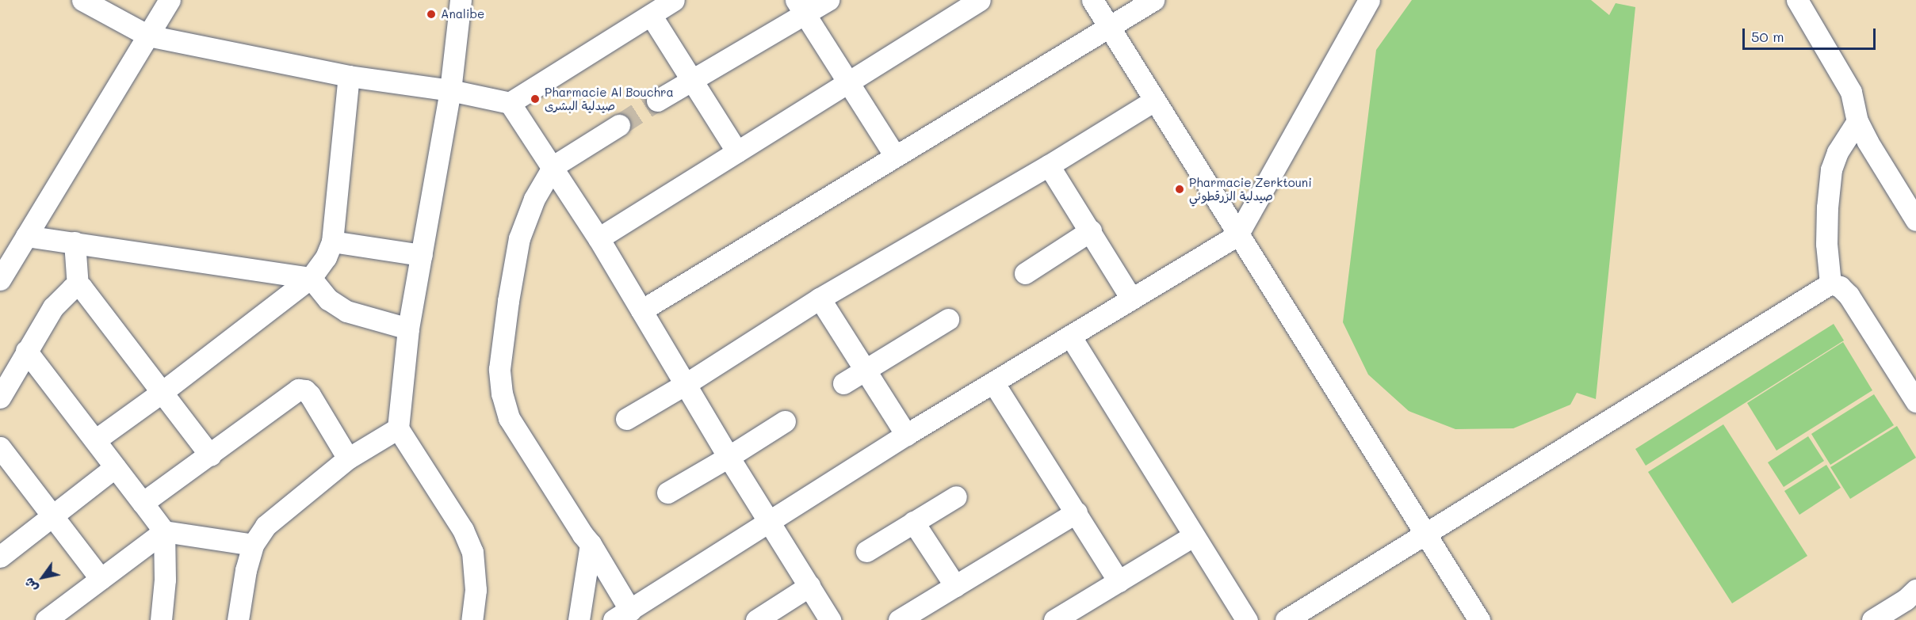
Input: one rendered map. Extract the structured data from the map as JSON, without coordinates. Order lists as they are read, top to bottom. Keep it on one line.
{"places":["Analibe","Pharmacie Al Bouchra صيدلية البشرى","Pharmacie Zerktouni صيدلية الزرقطوني"],"scale_bar":"50 m","north":"bottom left"}
